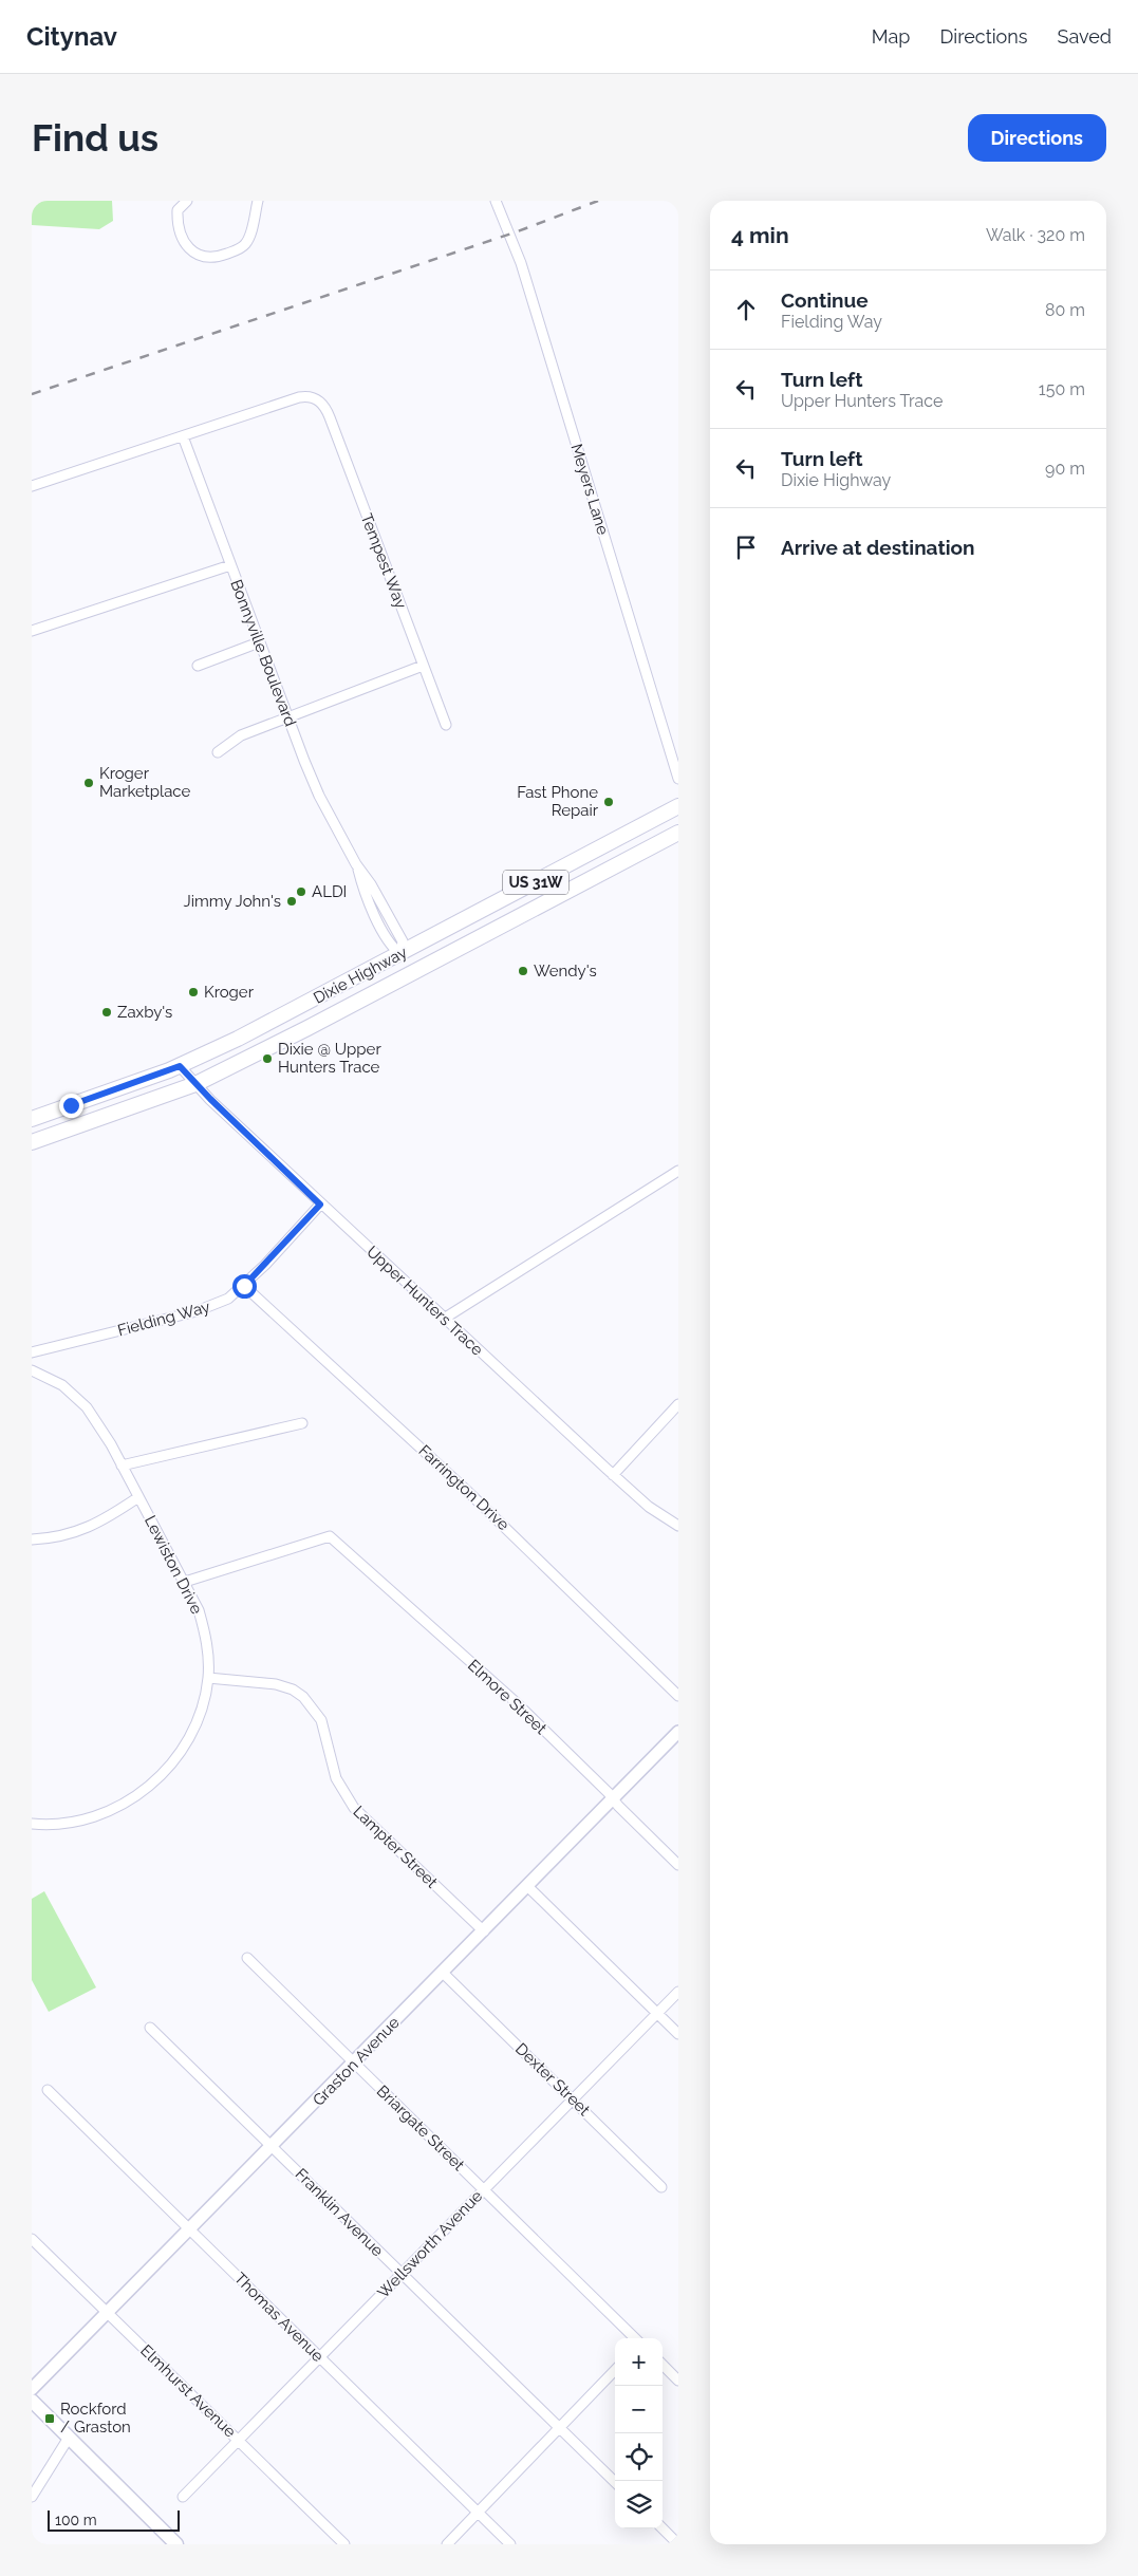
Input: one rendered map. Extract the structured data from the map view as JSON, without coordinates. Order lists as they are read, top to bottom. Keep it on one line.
{"streets":{"main road":["US 31W","Dixie Highway"],"street":["Meyers Lane","Tempest Way","Bonnyville Boulevard","Upper Hunters Trace","Fielding Way","Farrington Drive","Lewiston Drive","Elmore Street","Lampter Street","Graston Avenue","Dexter Street","Briargate Street","Franklin Avenue","Wellsworth Avenue","Thomas Avenue","Elmhurst Avenue"]},"crossings":[["Tempest Way","Bonnyville Boulevard"],["Bonnyville Boulevard","Dixie Highway"],["Dixie Highway","Upper Hunters Trace"],["Upper Hunters Trace","Fielding Way"],["Fielding Way","Farrington Drive"],["Lewiston Drive","Elmore Street"],["Lewiston Drive","Lampter Street"],["Elmore Street","Graston Avenue"],["Lampter Street","Graston Avenue"],["Graston Avenue","Dexter Street"],["Graston Avenue","Briargate Street"],["Graston Avenue","Franklin Avenue"],["Graston Avenue","Thomas Avenue"],["Graston Avenue","Elmhurst Avenue"],["Dexter Street","Wellsworth Avenue"],["Briargate Street","Wellsworth Avenue"],["Franklin Avenue","Wellsworth Avenue"],["Wellsworth Avenue","Thomas Avenue"],["Wellsworth Avenue","Elmhurst Avenue"]],"places":{"other":["Kroger Marketplace","Fast Phone Repair","ALDI","Jimmy John's","Wendy's","Kroger","Zaxby's","Dixie @ Upper Hunters Trace"],"transit":["Rockford / Graston"]},"scale_bar":"100 m","page":{"header":"Citynav","nav":["Map","Directions","Saved"],"buttons":"Directions","title":"Find us","heading":["4 min","Walk · 320 m"],"list":[["Continue","Fielding Way","80 m"],["Turn left","Upper Hunters Trace","150 m"],["Turn left","Dixie Highway","90 m"],"Arrive at destination"],"map_buttons":["+","−"],"scale":"100 m"}}
